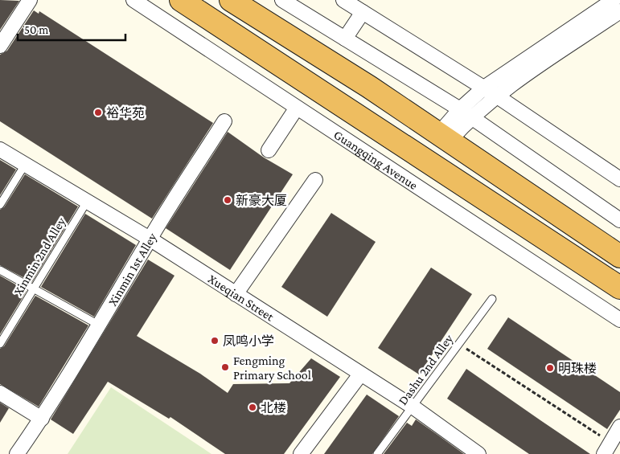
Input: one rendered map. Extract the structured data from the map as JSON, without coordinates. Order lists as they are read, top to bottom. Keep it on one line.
{"streets":{"highway":["Guangqing Avenue"],"street":["Xinmin 1st Alley","Xueqian Street"],"lane":["Xinmin 2nd Alley","Dashu 2nd Alley"]},"crossings":[["Xinmin 2nd Alley","Xueqian Street"],["Xinmin 1st Alley","Xueqian Street"],["Xueqian Street","Dashu 2nd Alley"]],"places":["裕华苑","新豪大厦","凤鸣小学","Fengming Primary School","明珠楼","北楼"],"scale_bar":"50 m"}
